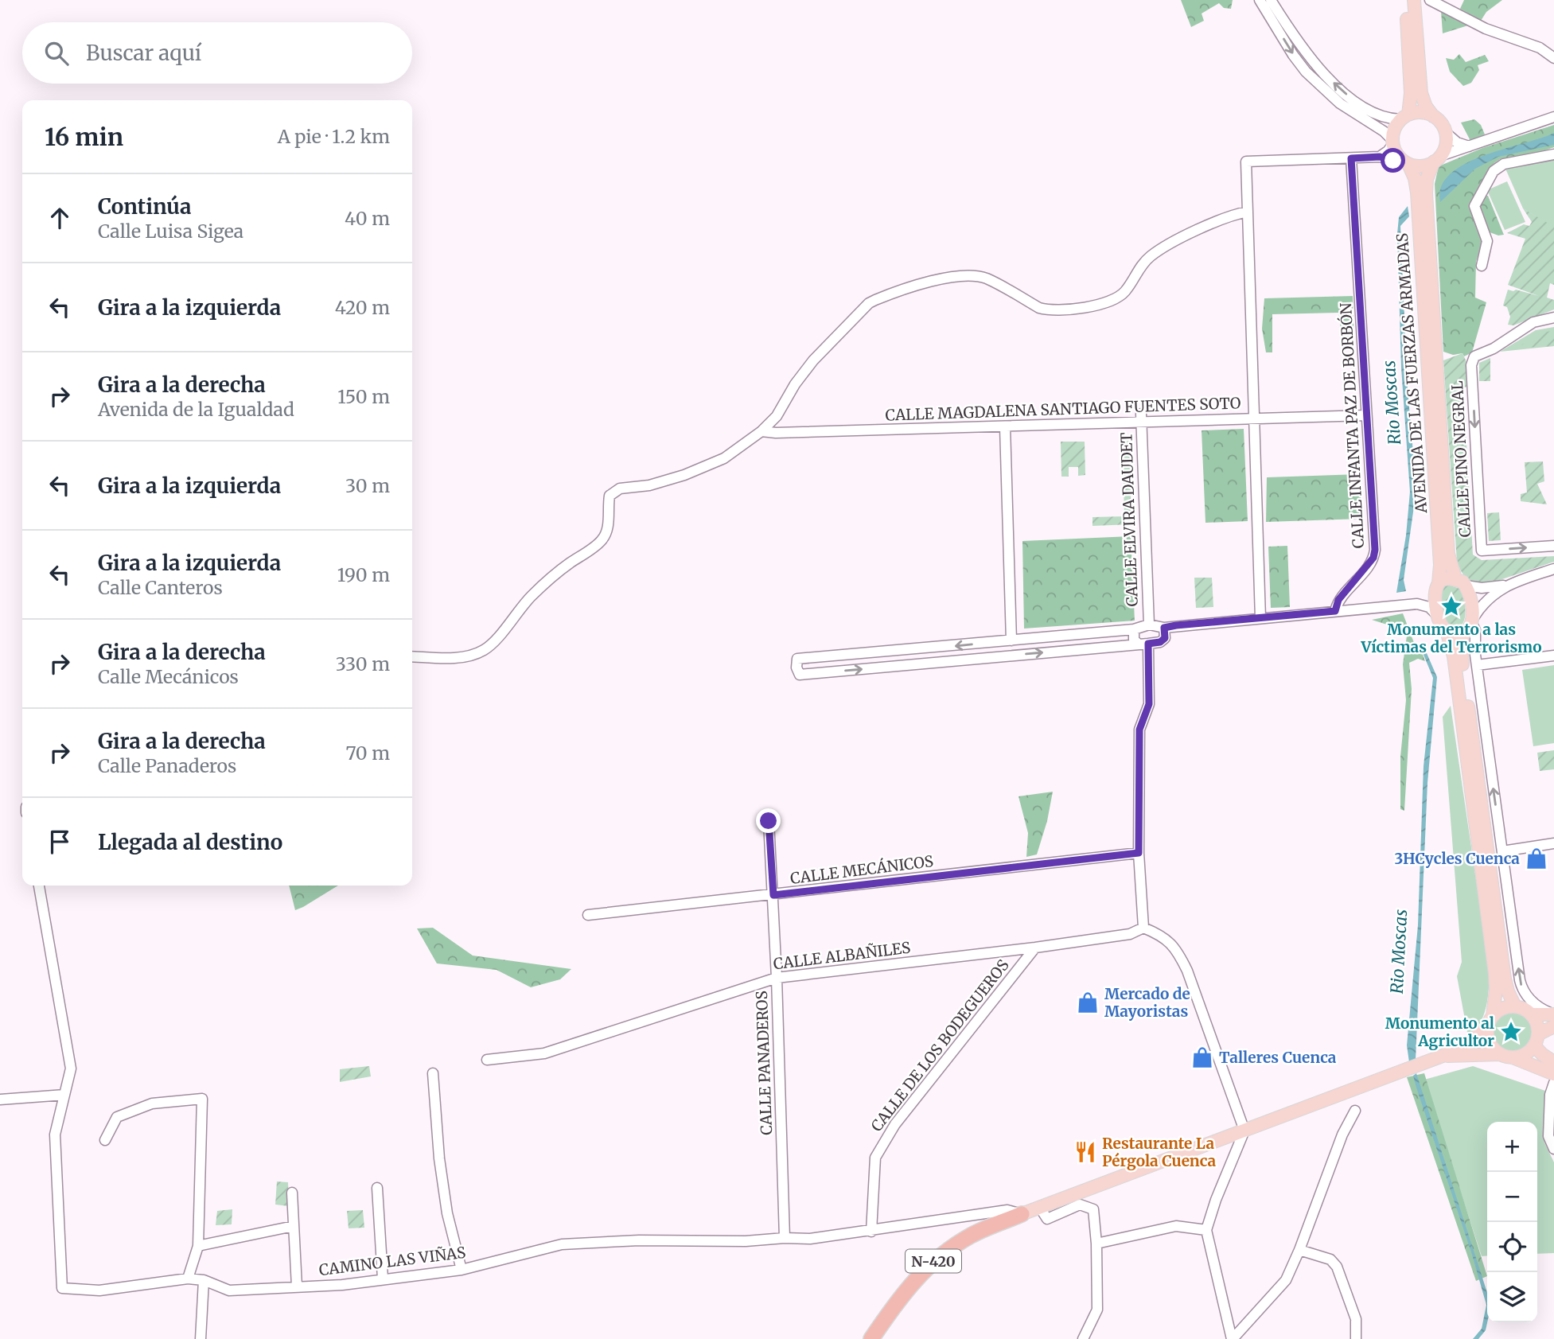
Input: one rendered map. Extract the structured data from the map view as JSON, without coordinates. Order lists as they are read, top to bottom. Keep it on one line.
{"streets":{"highway":["N-420"],"main road":["AVENIDA DE LAS FUERZAS ARMADAS"],"street":["CALLE MAGDALENA SANTIAGO FUENTES SOTO","CALLE INFANTA PAZ DE BORBÓN","CALLE PINO NEGRAL","CALLE ELVIRA DAUDET","CALLE MECÁNICOS","CALLE ALBAÑILES","CALLE DE LOS BODEGUEROS","CALLE PANADEROS","CAMINO LAS VIÑAS"]},"crossings":[["CALLE MAGDALENA SANTIAGO FUENTES SOTO","CALLE INFANTA PAZ DE BORBÓN"],["CALLE MAGDALENA SANTIAGO FUENTES SOTO","CALLE ELVIRA DAUDET"],["CALLE MECÁNICOS","CALLE PANADEROS"],["CALLE ALBAÑILES","CALLE DE LOS BODEGUEROS"],["CALLE ALBAÑILES","CALLE PANADEROS"],["CALLE DE LOS BODEGUEROS","CAMINO LAS VIÑAS"],["CALLE PANADEROS","CAMINO LAS VIÑAS"],["CAMINO LAS VIÑAS","N-420"]],"water":["Rio Moscas"],"places":{"place":["Monumento a las Víctimas del Terrorismo","Monumento al Agricultor"],"shop":["3HCycles Cuenca","Mercado de Mayoristas","Talleres Cuenca"],"restaurant":["Restaurante La Pérgola Cuenca"]},"page":{"search":"Buscar aquí","heading":["16 min","A pie · 1.2 km"],"list":[["Continúa","Calle Luisa Sigea","40 m"],["Gira a la izquierda","420 m"],["Gira a la derecha","Avenida de la Igualdad","150 m"],["Gira a la izquierda","30 m"],["Gira a la izquierda","Calle Canteros","190 m"],["Gira a la derecha","Calle Mecánicos","330 m"],["Gira a la derecha","Calle Panaderos","70 m"],"Llegada al destino"],"map_buttons":["+","−"]}}
